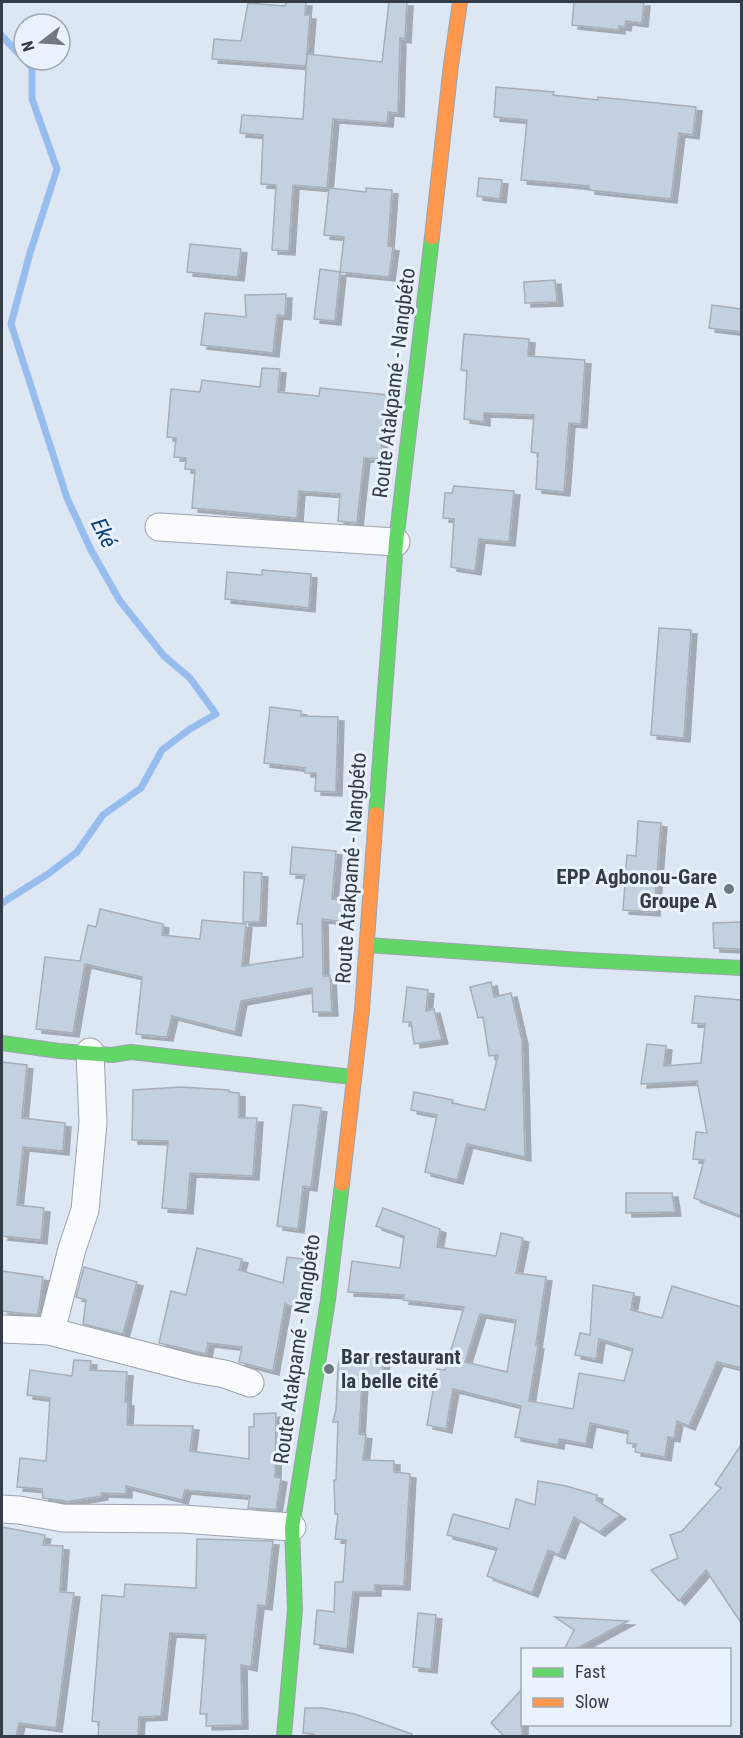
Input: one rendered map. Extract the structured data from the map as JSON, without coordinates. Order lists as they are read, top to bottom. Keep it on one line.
{"streets":{"main road":["Route Atakpamé - Nangbéto"]},"water":["Eké"],"places":["EPP Agbonou-Gare Groupe A","Bar restaurant la belle cité"],"legend":["Fast","Slow"],"north":"left"}
